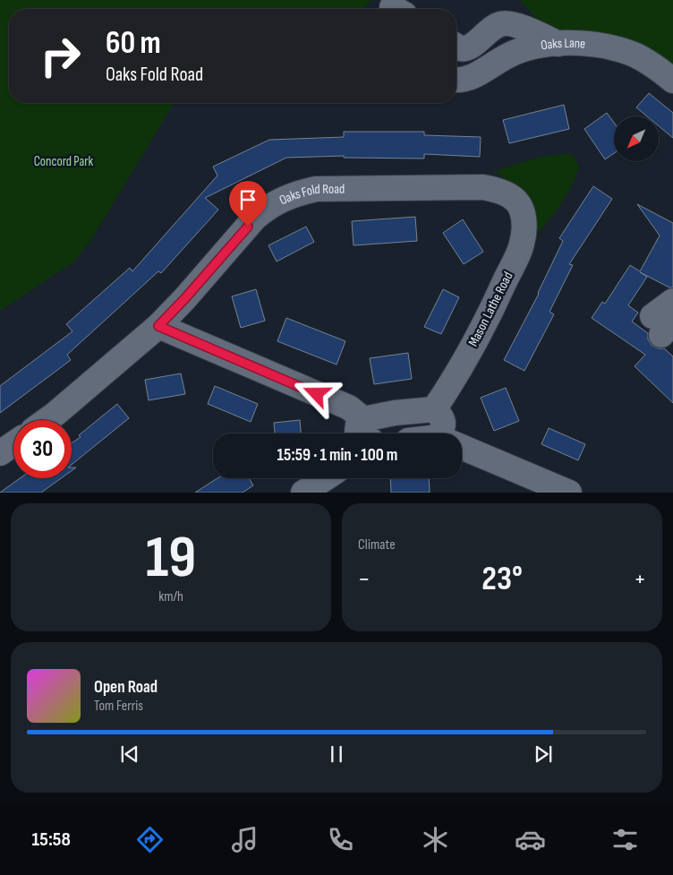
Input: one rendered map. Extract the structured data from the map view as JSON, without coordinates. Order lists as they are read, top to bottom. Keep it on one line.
{"streets":{"street":["Oaks Lane","Oaks Fold Road","Mason Lathe Road"]},"crossings":[["Oaks Fold Road","Mason Lathe Road"]],"parks":["Concord Park"],"north":"bottom left","page":{"turn":["60 m","Oaks Fold Road"],"limit":"30","trip":"15:59 · 1 min · 100 m","tile":[["19","km/h"],"Climate"],"heat":["−","23°","+"],"song":["Open Road","Tom Ferris"],"tabs":"15:58"}}
